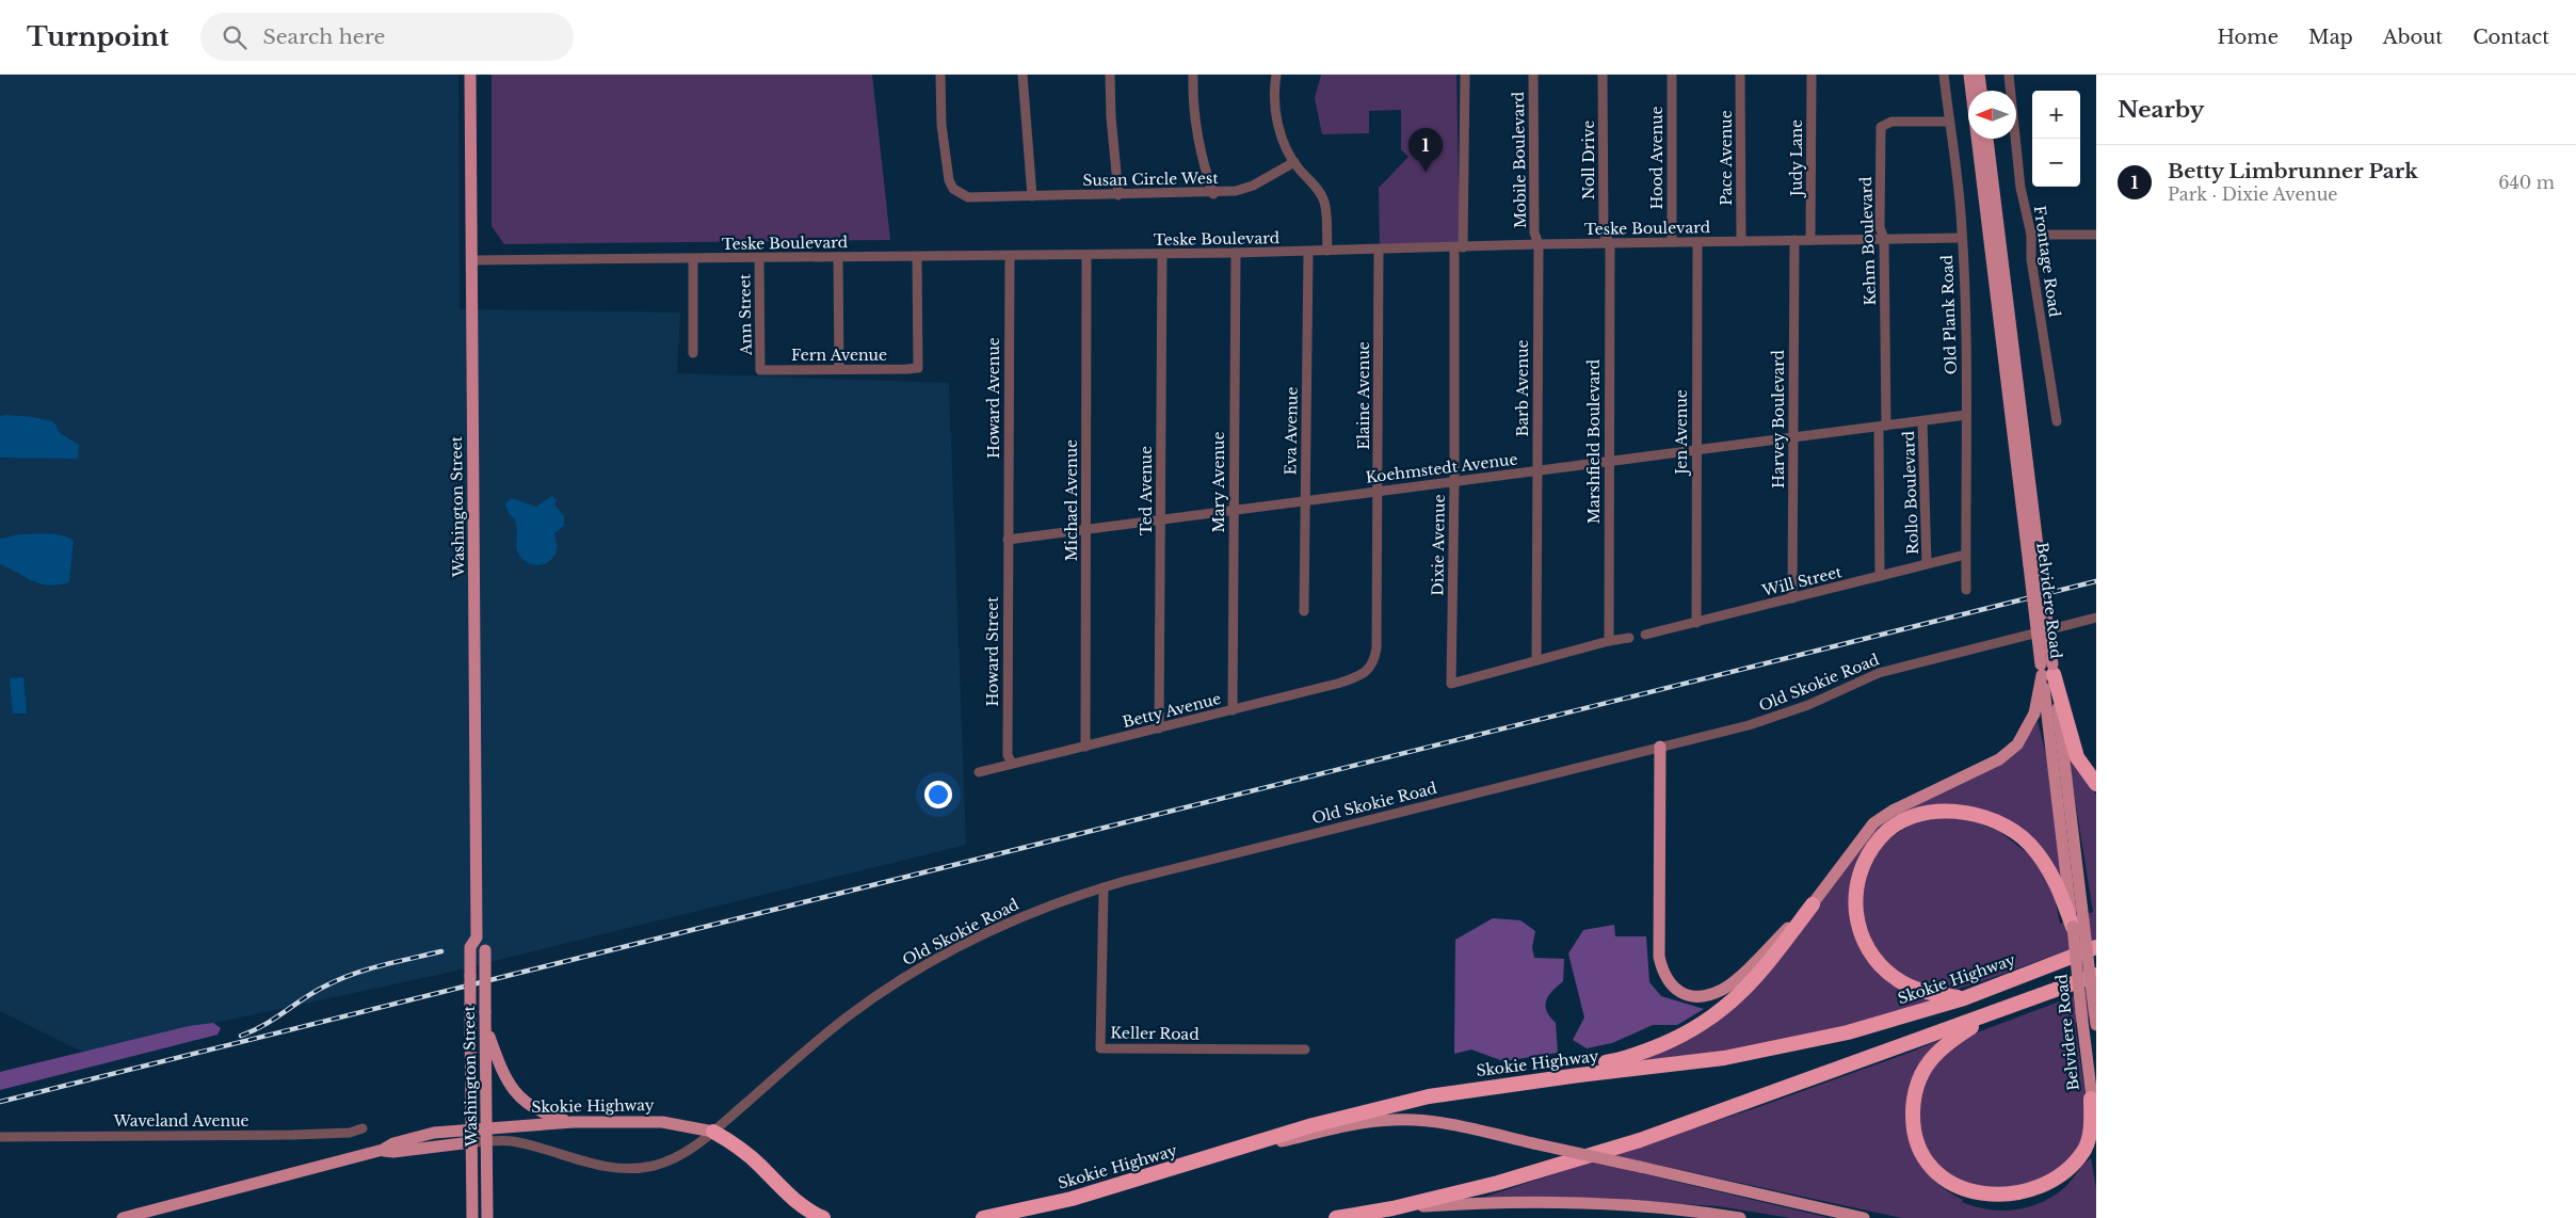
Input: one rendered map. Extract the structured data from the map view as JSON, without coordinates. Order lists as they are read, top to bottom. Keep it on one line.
{"streets":{"highway":["Skokie Highway"],"main road":["Washington Street","Belvidere Road"],"street":["Hood Avenue","Pace Avenue","Judy Lane","Mobile Boulevard","Noll Drive","Susan Circle West","Teske Boulevard","Kehm Boulevard","Frontage Road","Ann Street","Old Plank Road","Fern Avenue","Barb Avenue","Elaine Avenue","Howard Avenue","Harvey Boulevard","Eva Avenue","Jen Avenue","Marshfield Boulevard","Koehmstedt Avenue","Mary Avenue","Ted Avenue","Rollo Boulevard","Michael Avenue","Dixie Avenue","Will Street","Howard Street","Old Skokie Road","Betty Avenue","Keller Road","Waveland Avenue"]},"crossings":[["Hood Avenue","Teske Boulevard"],["Pace Avenue","Teske Boulevard"],["Judy Lane","Teske Boulevard"],["Mobile Boulevard","Teske Boulevard"],["Mobile Boulevard","Barb Avenue"],["Noll Drive","Teske Boulevard"],["Noll Drive","Marshfield Boulevard"],["Teske Boulevard","Kehm Boulevard"],["Teske Boulevard","Ann Street"],["Teske Boulevard","Old Plank Road"],["Teske Boulevard","Fern Avenue"],["Teske Boulevard","Barb Avenue"],["Teske Boulevard","Elaine Avenue"],["Teske Boulevard","Howard Avenue"],["Teske Boulevard","Harvey Boulevard"],["Teske Boulevard","Eva Avenue"],["Teske Boulevard","Jen Avenue"],["Teske Boulevard","Marshfield Boulevard"],["Teske Boulevard","Mary Avenue"],["Teske Boulevard","Ted Avenue"],["Teske Boulevard","Michael Avenue"],["Teske Boulevard","Washington Street"],["Teske Boulevard","Dixie Avenue"],["Kehm Boulevard","Old Plank Road"],["Kehm Boulevard","Koehmstedt Avenue"],["Kehm Boulevard","Will Street"],["Ann Street","Fern Avenue"],["Old Plank Road","Koehmstedt Avenue"],["Old Plank Road","Will Street"],["Barb Avenue","Koehmstedt Avenue"],["Barb Avenue","Dixie Avenue"],["Elaine Avenue","Koehmstedt Avenue"],["Elaine Avenue","Betty Avenue"],["Howard Avenue","Koehmstedt Avenue"],["Howard Avenue","Howard Street"],["Harvey Boulevard","Koehmstedt Avenue"],["Harvey Boulevard","Will Street"],["Eva Avenue","Koehmstedt Avenue"],["Jen Avenue","Koehmstedt Avenue"],["Jen Avenue","Will Street"],["Marshfield Boulevard","Koehmstedt Avenue"],["Koehmstedt Avenue","Mary Avenue"],["Koehmstedt Avenue","Ted Avenue"],["Koehmstedt Avenue","Rollo Boulevard"],["Koehmstedt Avenue","Michael Avenue"],["Koehmstedt Avenue","Dixie Avenue"],["Koehmstedt Avenue","Howard Street"],["Mary Avenue","Betty Avenue"],["Ted Avenue","Betty Avenue"],["Rollo Boulevard","Will Street"],["Michael Avenue","Betty Avenue"],["Washington Street","Old Skokie Road"],["Washington Street","Skokie Highway"],["Howard Street","Betty Avenue"],["Old Skokie Road","Skokie Highway"],["Old Skokie Road","Keller Road"]],"north":"left","page":{"header":"Turnpoint","search":"Search here","nav":["Home","Map","About","Contact"],"heading":"Nearby","map_buttons":["+","−"],"pins":"1","list":[{"mark":"1","name":"Betty Limbrunner Park","note":"Park · Dixie Avenue","value":"640 m"}]}}
